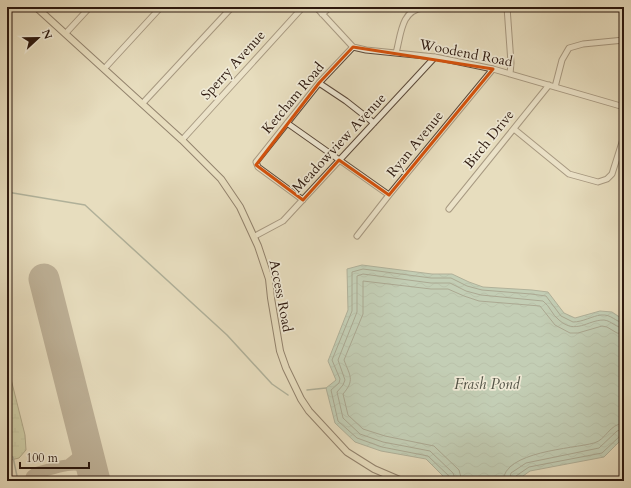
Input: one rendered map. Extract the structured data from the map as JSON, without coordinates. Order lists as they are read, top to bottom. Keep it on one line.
{"streets":{"main road":["Access Road"],"street":["Woodend Road","Sperry Avenue","Ketcham Road","Birch Drive","Meadowview Avenue","Ryan Avenue"]},"crossings":[["Woodend Road","Ketcham Road"],["Woodend Road","Birch Drive"],["Woodend Road","Meadowview Avenue"],["Woodend Road","Ryan Avenue"],["Sperry Avenue","Access Road"],["Ketcham Road","Meadowview Avenue"],["Meadowview Avenue","Access Road"]],"water":["Frash Pond"],"scale_bar":"100 m","north":"right"}
